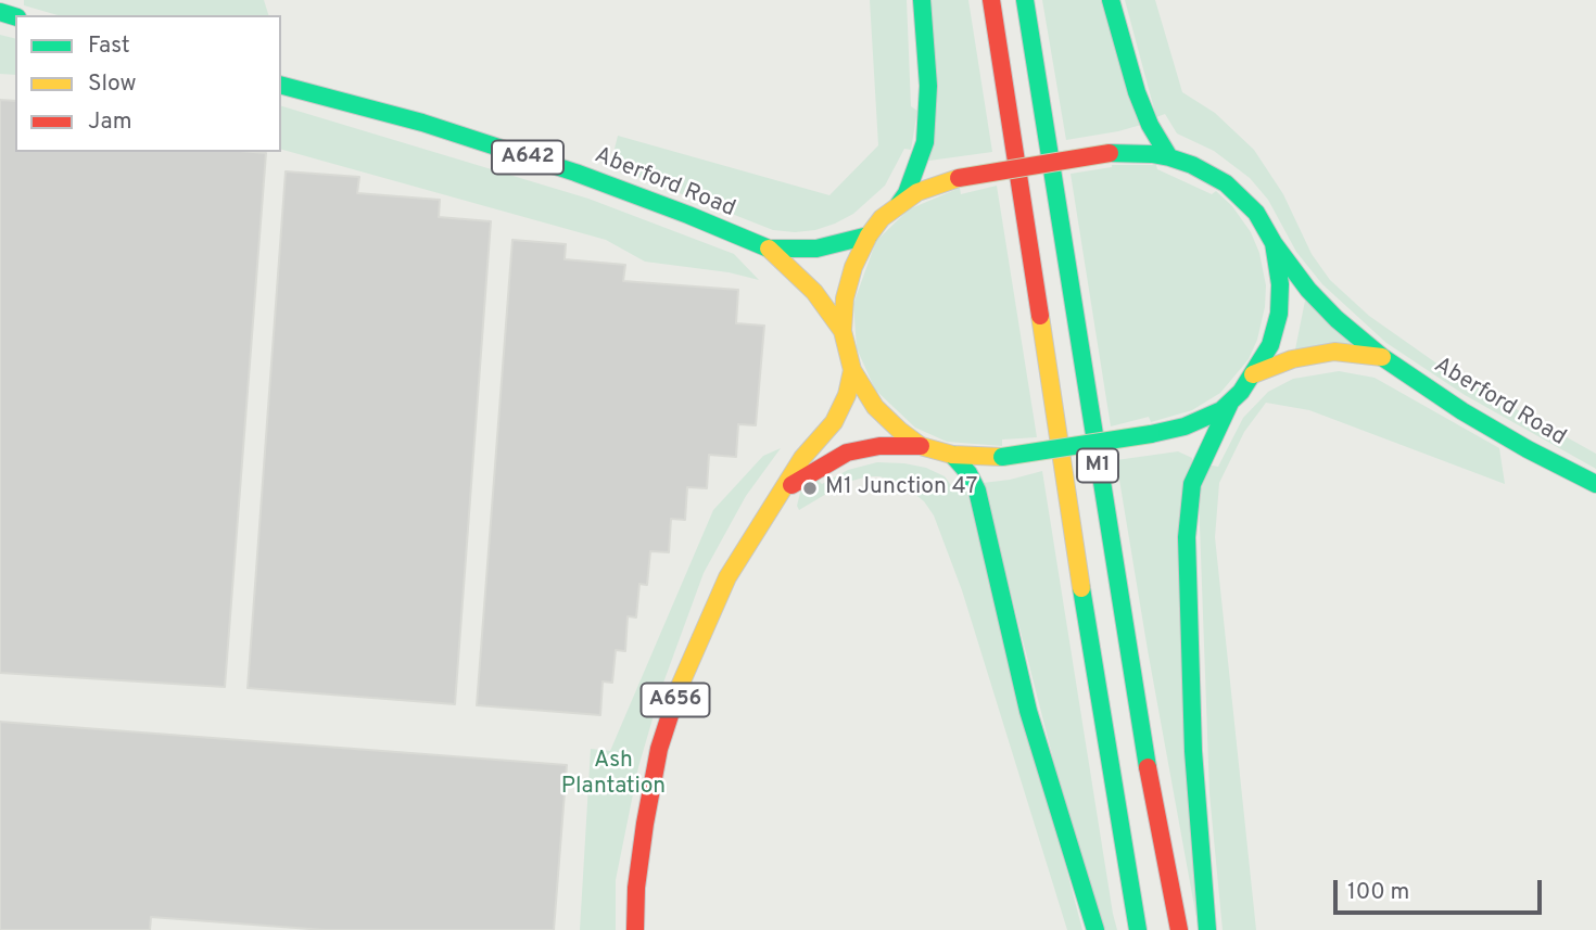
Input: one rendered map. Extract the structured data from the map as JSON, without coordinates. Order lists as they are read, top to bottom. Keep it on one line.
{"streets":{"main road":["A642","Aberford Road","M1","A656"]},"parks":["Ash Plantation"],"places":["M1 Junction 47"],"legend":["Fast","Slow","Jam"],"scale_bar":"100 m"}
